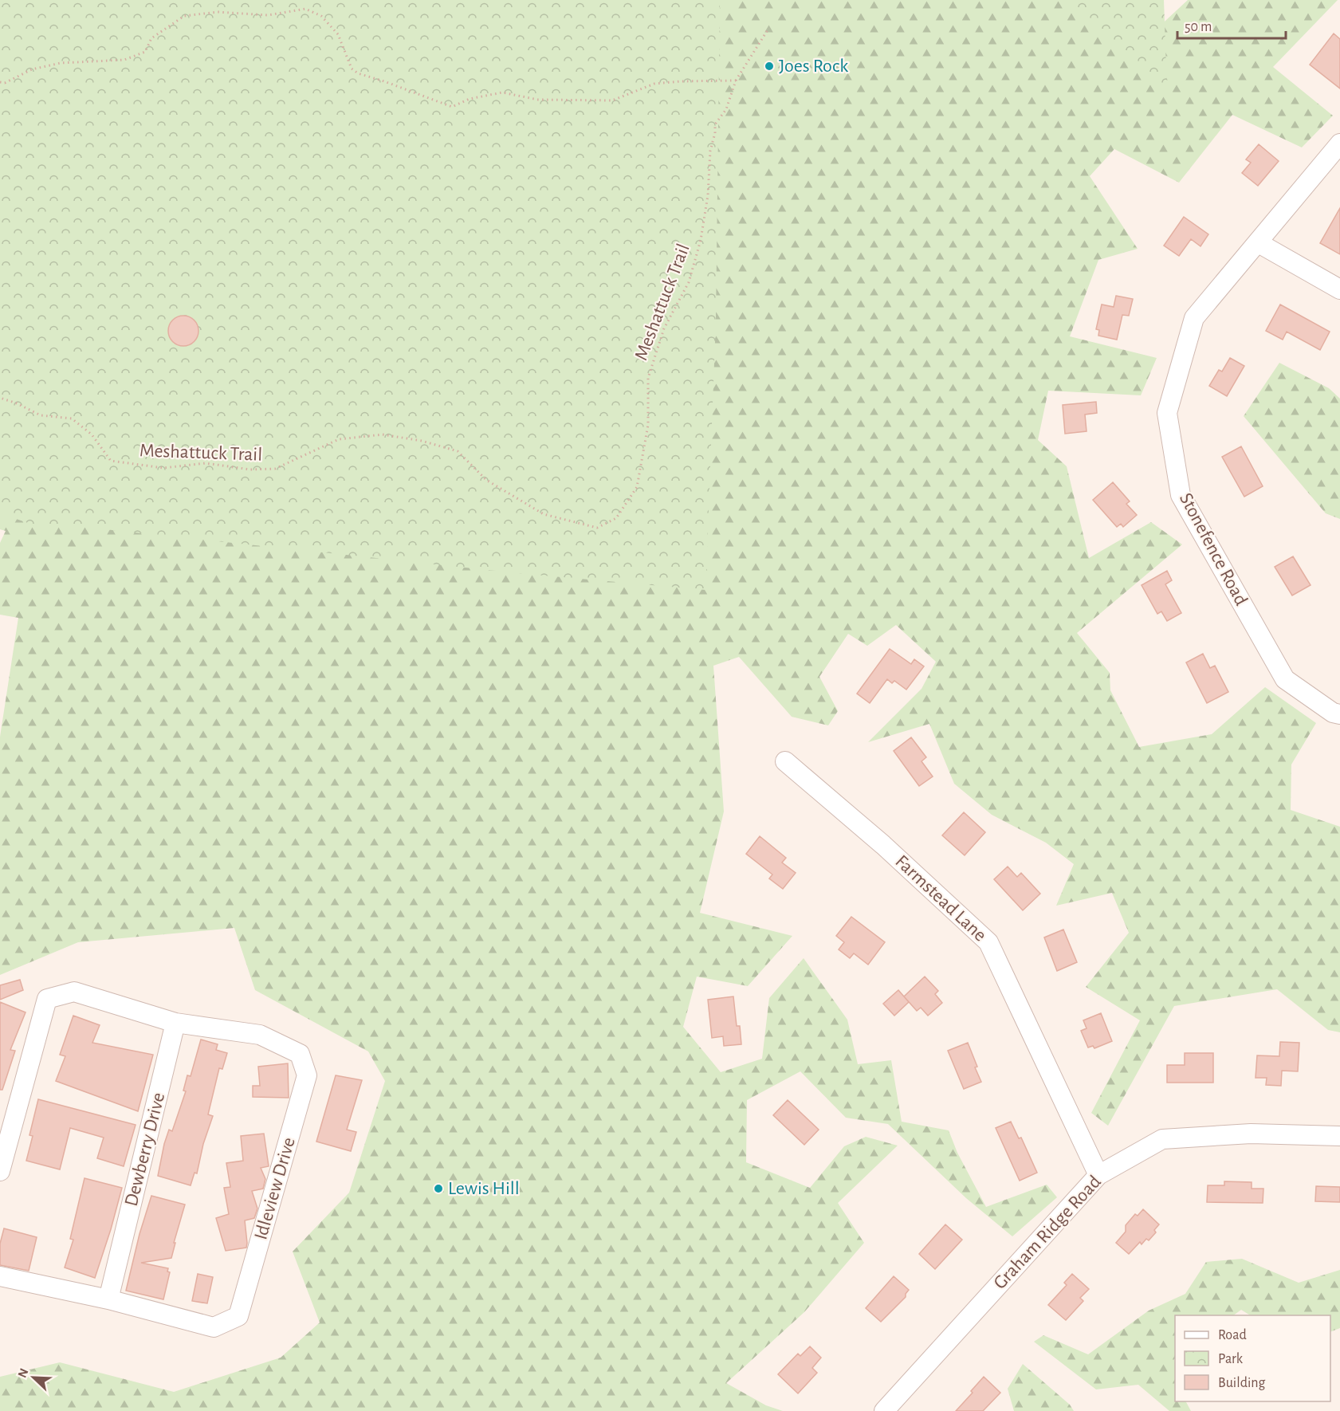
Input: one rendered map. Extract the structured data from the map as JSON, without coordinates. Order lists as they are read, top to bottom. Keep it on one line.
{"streets":{"street":["Stonefence Road","Farmstead Lane","Dewberry Drive","Idleview Drive","Graham Ridge Road"],"path":["Meshattuck Trail"]},"crossings":[["Farmstead Lane","Graham Ridge Road"],["Dewberry Drive","Idleview Drive"]],"places":["Joes Rock","Lewis Hill"],"legend":["Road","Park","Building"],"scale_bar":"50 m","north":"top left"}
